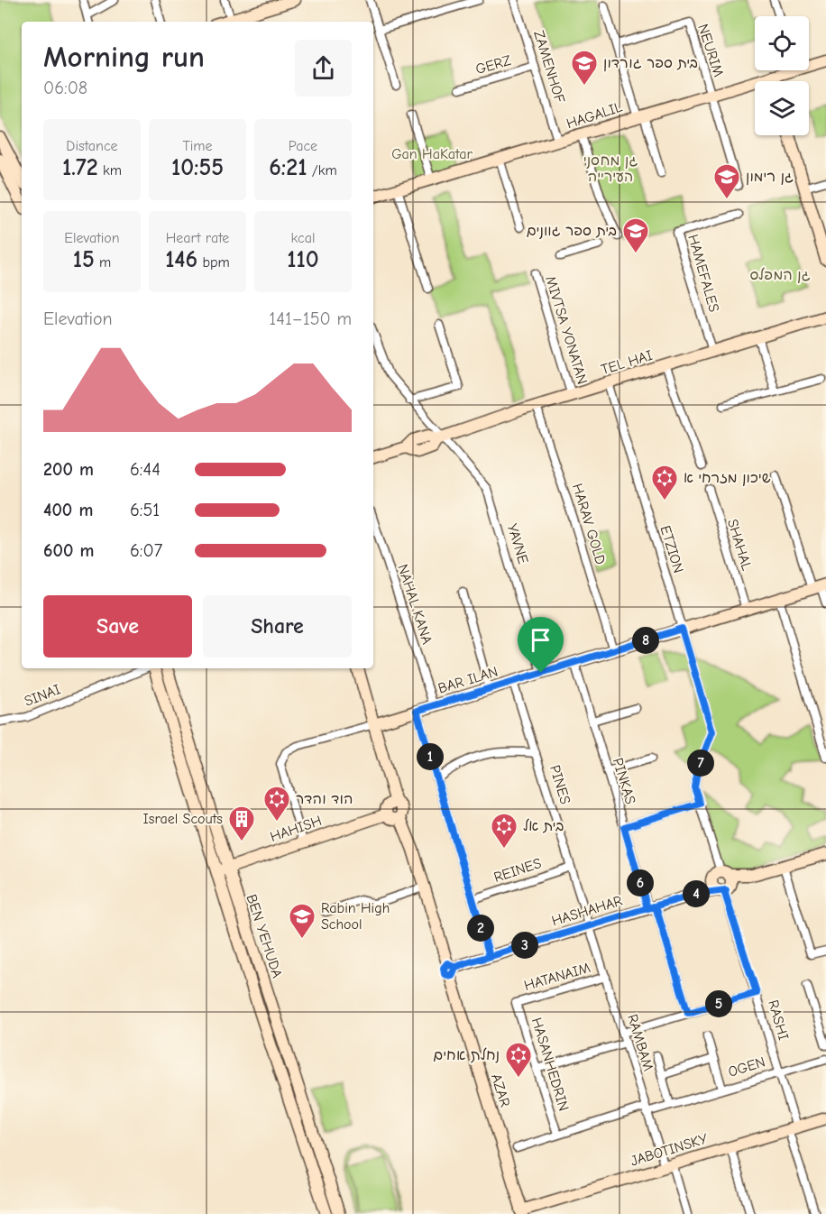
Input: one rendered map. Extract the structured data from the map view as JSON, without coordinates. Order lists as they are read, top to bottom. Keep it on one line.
{"streets":{"street":["NEURIM","GERZ","ZAMENHOF","HAGALIL","HAMEFALES","MIVTSA YONATAN","TEL HAI","HARAV GOLD","YAVNE","SHAHAL","ETZION","NAHAL KANA","BAR ILAN","SINAI","PINKAS","PINES","HAHISH","REINES","HASHAHAR","BEN YEHUDA","HATANAIM","RASHI","RAMBAM","HASANHEDRIN","OGEN","AZAR","JABOTINSKY"]},"crossings":[["NEURIM","HAGALIL"],["GERZ","ZAMENHOF"],["ZAMENHOF","HAGALIL"],["HAMEFALES","TEL HAI"],["MIVTSA YONATAN","TEL HAI"],["TEL HAI","HARAV GOLD"],["TEL HAI","YAVNE"],["TEL HAI","ETZION"],["HARAV GOLD","BAR ILAN"],["YAVNE","BAR ILAN"],["SHAHAL","BAR ILAN"],["ETZION","BAR ILAN"],["ETZION","RASHI"],["NAHAL KANA","BAR ILAN"],["BAR ILAN","PINKAS"],["BAR ILAN","PINES"],["BAR ILAN","HAHISH"],["PINKAS","HASHAHAR"],["PINES","REINES"],["PINES","HASHAHAR"],["PINES","RAMBAM"],["HAHISH","BEN YEHUDA"],["HAHISH","AZAR"],["HASHAHAR","RASHI"],["HASHAHAR","RAMBAM"],["HASHAHAR","AZAR"],["HATANAIM","RAMBAM"],["HATANAIM","HASANHEDRIN"],["RASHI","OGEN"],["RASHI","JABOTINSKY"],["RAMBAM","OGEN"],["RAMBAM","JABOTINSKY"],["HASANHEDRIN","OGEN"],["AZAR","JABOTINSKY"]],"parks":["Gan HaKatar","גן מחסני העירייה","גן המפלס"],"places":{"school or university":["בית ספר גורדון","גן רימון","בית ספר גוונים","Rabin High School"],"synagogue":["שיכון מזרחי א","הוד והדר","בית אל","נחלת אחים"],"building":["Israel Scouts"]},"page":{"heading":["Morning run","06:08"],"stats":[["Distance","1.72 km"],["Time","10:55"],["Pace","6:21 /km"],["Elevation","15 m"],["Heart rate","146 bpm"],["kcal","110"]],"chart":["Elevation","141–150 m"],"list":[{"name":"200 m","note":"6:44"},{"name":"400 m","note":"6:51"},{"name":"600 m","note":"6:07"}],"buttons":["Save","Share"],"pins":["8","1","7","6","4","2","3","5"]}}
